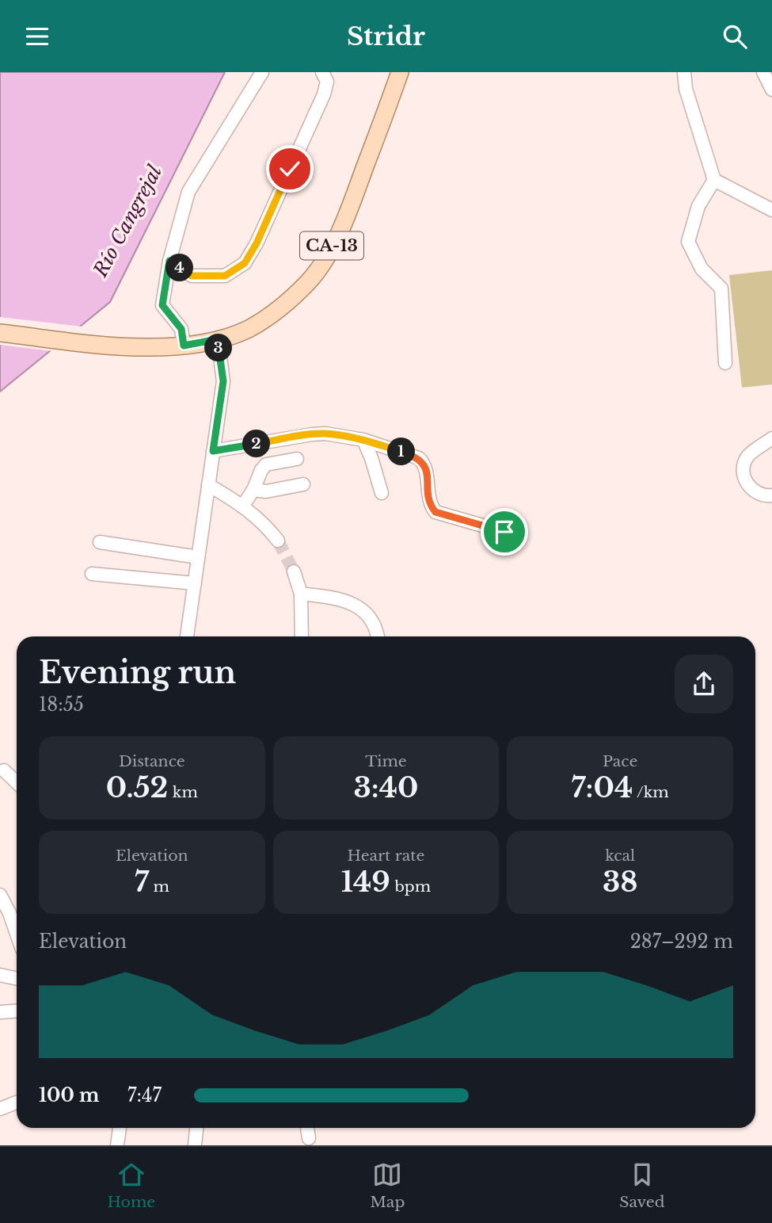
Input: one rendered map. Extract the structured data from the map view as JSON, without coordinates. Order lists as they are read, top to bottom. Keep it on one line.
{"streets":{"main road":["CA-13"]},"water":["Río Cangrejal"],"page":{"header":"Stridr","pins":["4","3","2","1"],"heading":["Evening run","18:55"],"stats":[["Distance","0.52 km"],["Time","3:40"],["Pace","7:04 /km"],["Elevation","7 m"],["Heart rate","149 bpm"],["kcal","38"]],"chart":["Elevation","287–292 m"],"list":[{"name":"100 m","note":"7:47"}],"tabs":["Home","Map","Saved"]}}
